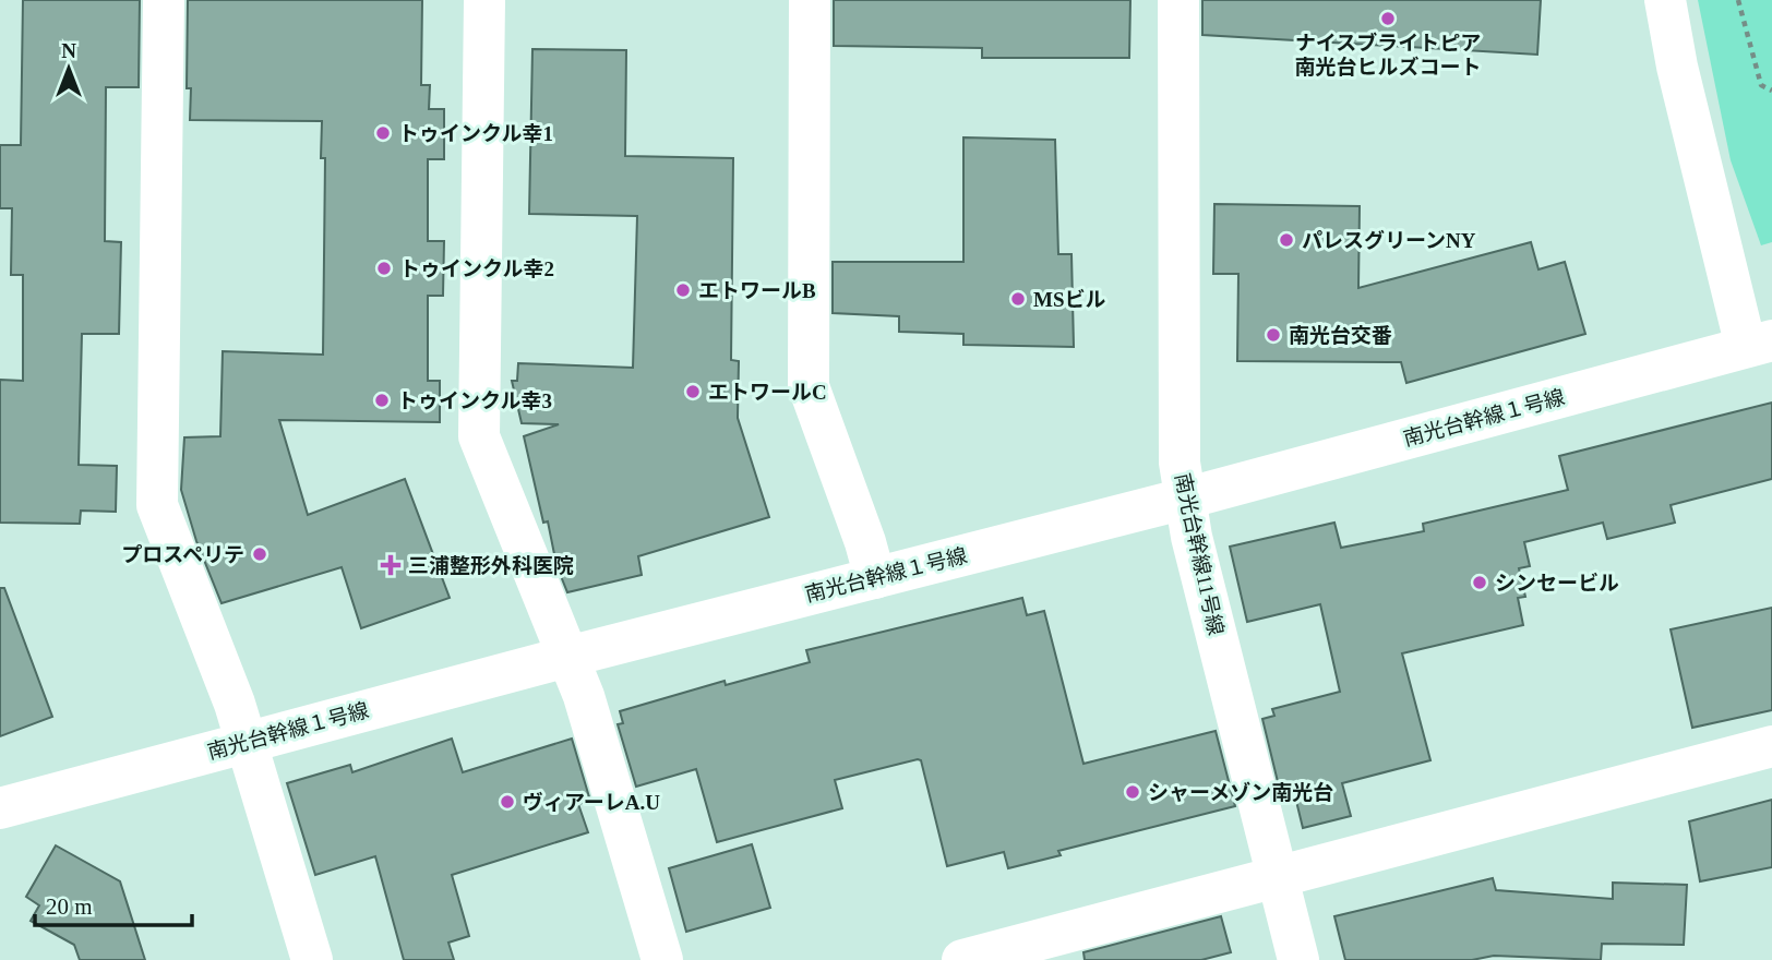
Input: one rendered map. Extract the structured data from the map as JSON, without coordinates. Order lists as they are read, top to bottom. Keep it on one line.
{"streets":{"street":["南光台幹線１号線","南光台幹線11号線"]},"crossings":[["南光台幹線１号線","南光台幹線11号線"]],"places":{"other":["ナイスブライトピア 南光台ヒルズコート","トゥインクル幸1","パレスグリーンNY","トゥインクル幸2","エトワールB","MSビル","南光台交番","エトワールC","トゥインクル幸3","プロスペリテ","シンセービル","シャーメゾン南光台","ヴィアーレA.U"],"health":["三浦整形外科医院"]},"scale_bar":"20 m","north":"top"}
